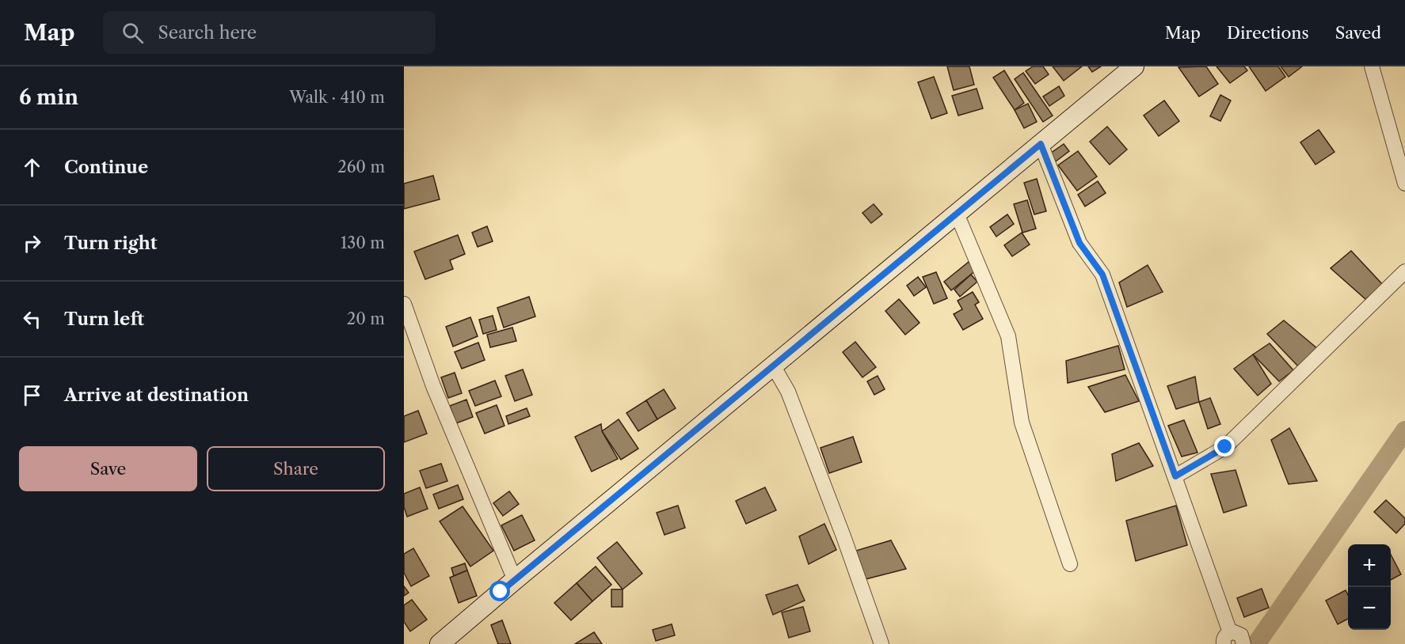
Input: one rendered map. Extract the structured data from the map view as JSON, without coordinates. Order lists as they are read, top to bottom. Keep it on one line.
{"page":{"header":"Map","search":"Search here","nav":["Map","Directions","Saved"],"heading":["6 min","Walk · 410 m"],"list":[["Continue","260 m"],["Turn right","130 m"],["Turn left","20 m"],"Arrive at destination"],"buttons":["Save","Share"],"map_buttons":["+","−"]}}
